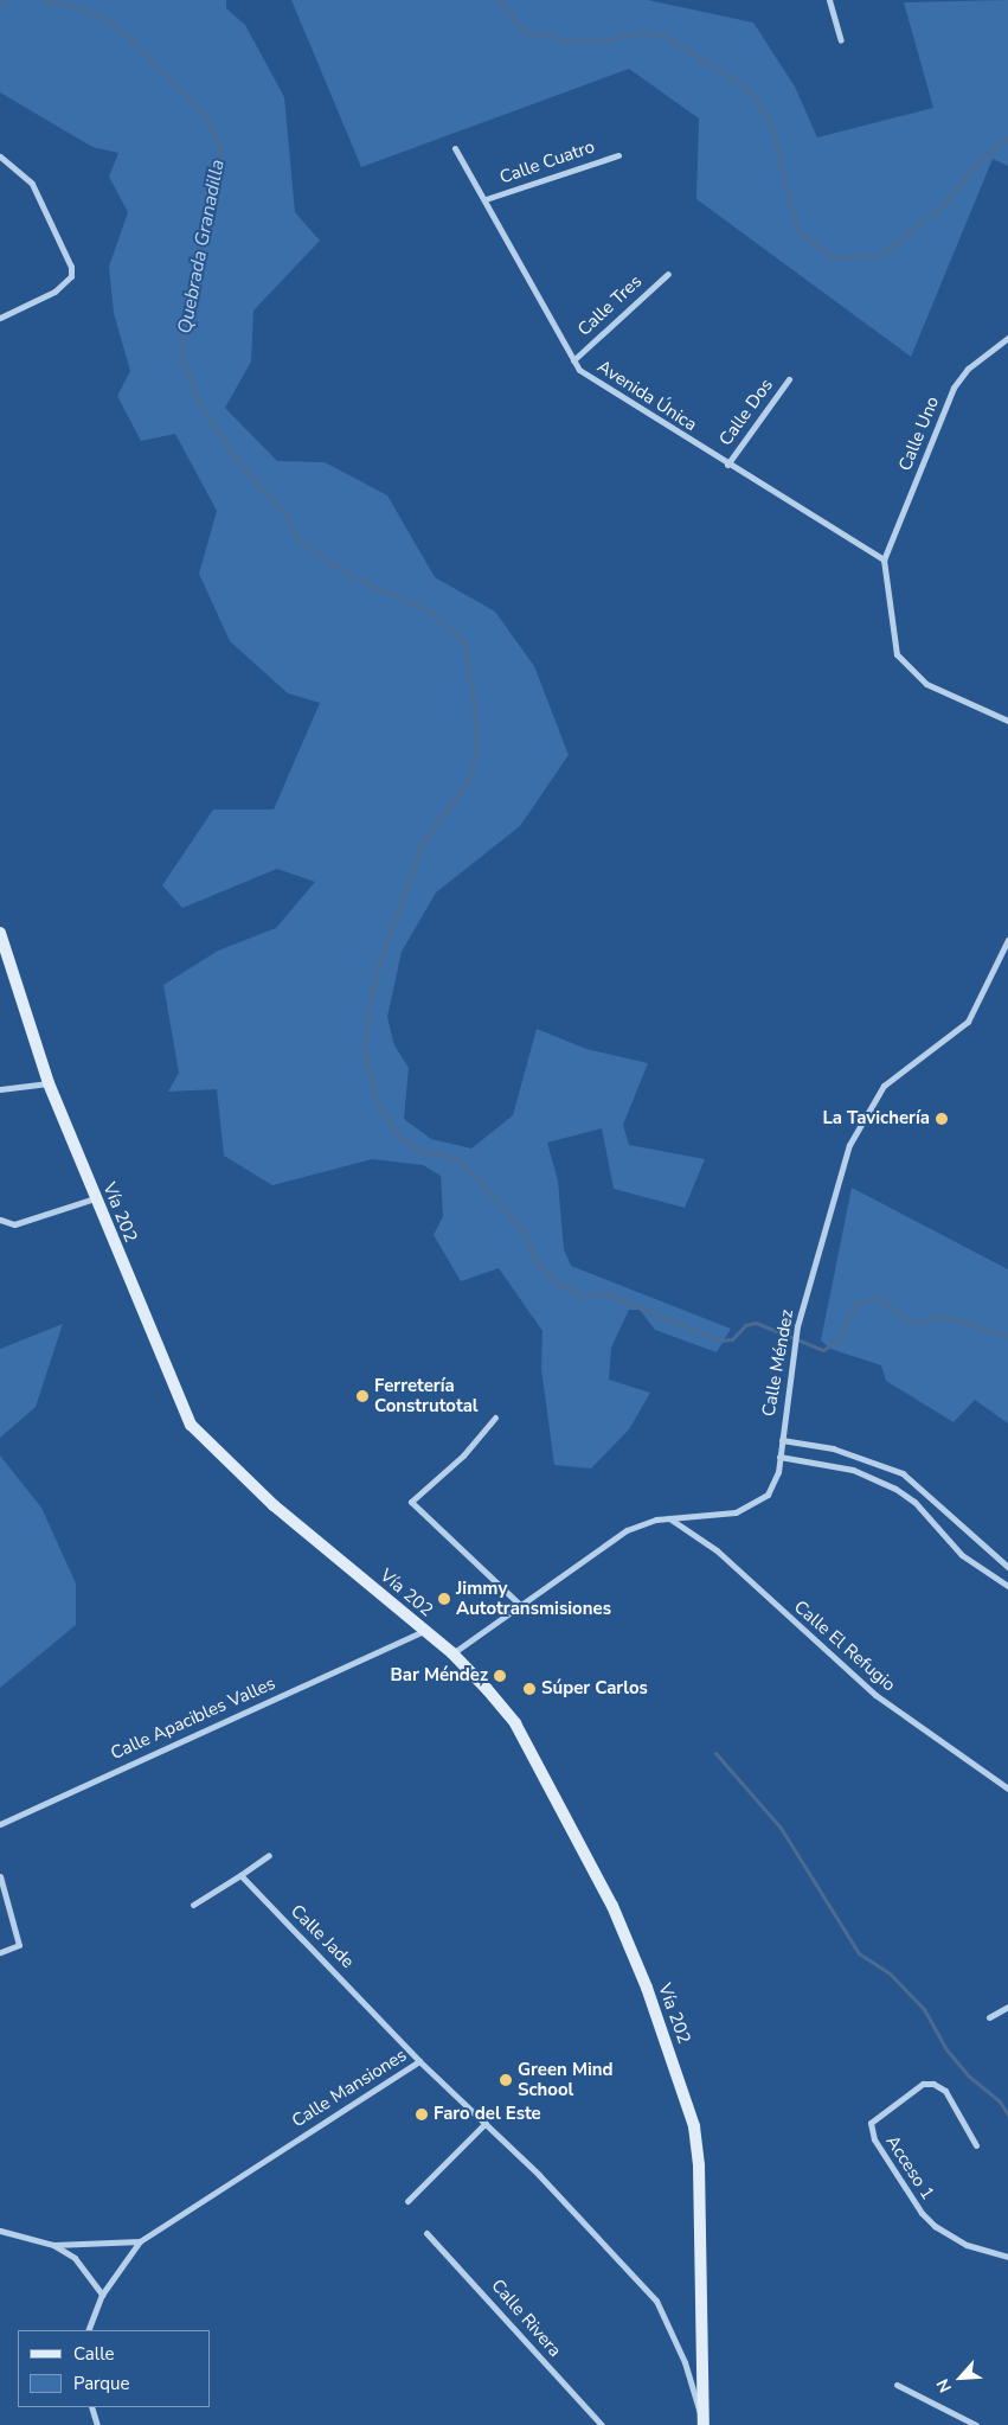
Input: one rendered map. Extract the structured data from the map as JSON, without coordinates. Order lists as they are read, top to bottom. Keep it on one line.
{"streets":{"main road":["Vía 202"],"street":["Calle Cuatro","Calle Tres","Avenida Única","Calle Dos","Calle Uno","Calle Méndez","Calle El Refugio","Calle Apacibles Valles","Calle Jade","Calle Mansiones","Acceso 1","Calle Rivera"]},"crossings":[["Calle Cuatro","Avenida Única"],["Calle Tres","Avenida Única"],["Avenida Única","Calle Dos"],["Avenida Única","Calle Uno"],["Vía 202","Calle Méndez"],["Vía 202","Calle Apacibles Valles"],["Vía 202","Calle Mansiones"],["Calle Méndez","Calle El Refugio"],["Calle Jade","Calle Mansiones"]],"water":["Quebrada Granadilla"],"places":["La Tavichería","Ferretería Construtotal","Jimmy Autotransmisiones","Bar Méndez","Súper Carlos","Green Mind School","Faro del Este"],"legend":["Calle","Parque"],"north":"bottom left"}
